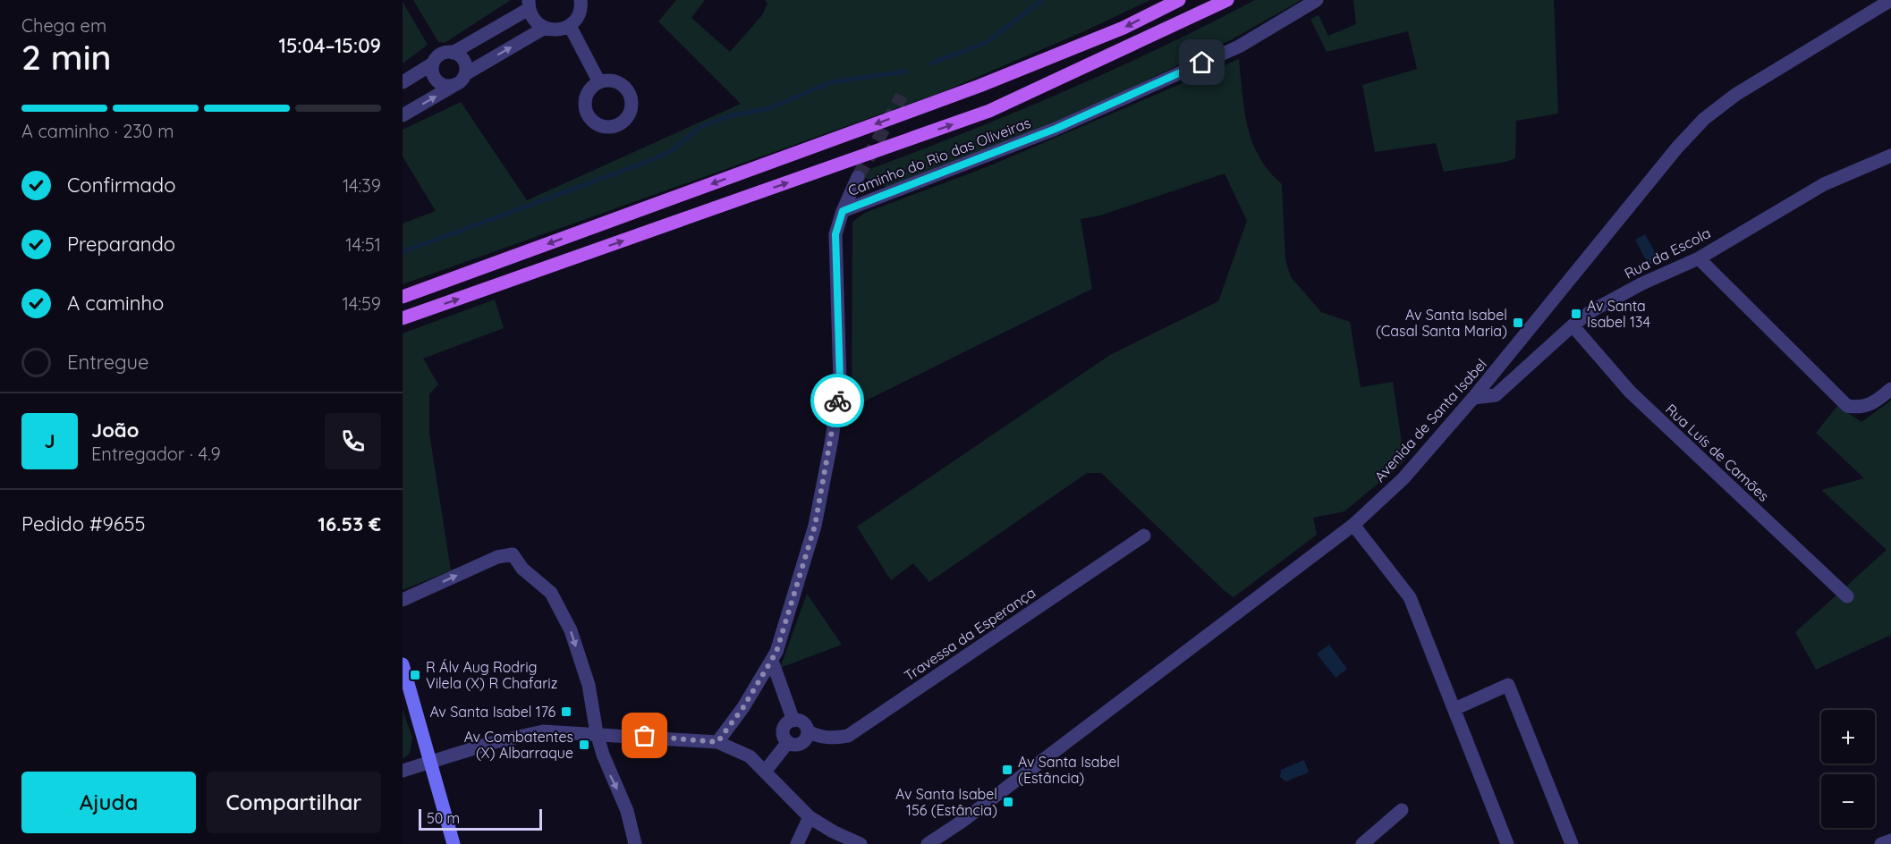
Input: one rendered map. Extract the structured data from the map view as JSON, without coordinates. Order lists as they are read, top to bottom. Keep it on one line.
{"streets":{"street":["Caminho do Rio das Oliveiras","Rua da Escola","Avenida de Santa Isabel","Rua Luís de Camões","Travessa da Esperança"]},"crossings":[["Rua da Escola","Avenida de Santa Isabel"],["Rua da Escola","Rua Luís de Camões"]],"places":{"transit":["Av Santa Isabel 134","Av Santa Isabel (Casal Santa Maria)","R Álv Aug Rodrig Vilela (X) R Chafariz","Av Santa Isabel 176","Av Combatentes (X) Albarraque","Av Santa Isabel (Estância)","Av Santa Isabel 156 (Estância)"]},"scale_bar":"50 m","page":{"heading":["2 min","Chega em","15:04–15:09"],"panel":["João","Entregador · 4.9","Pedido #9655","16.53 €"],"bar":"A caminho · 230 m","list":[["Confirmado","14:39"],["Preparando","14:51"],["A caminho","14:59"],"Entregue"],"round":"J","map_buttons":["+","−"],"buttons":["Ajuda","Compartilhar"],"scale":"50 m"}}
